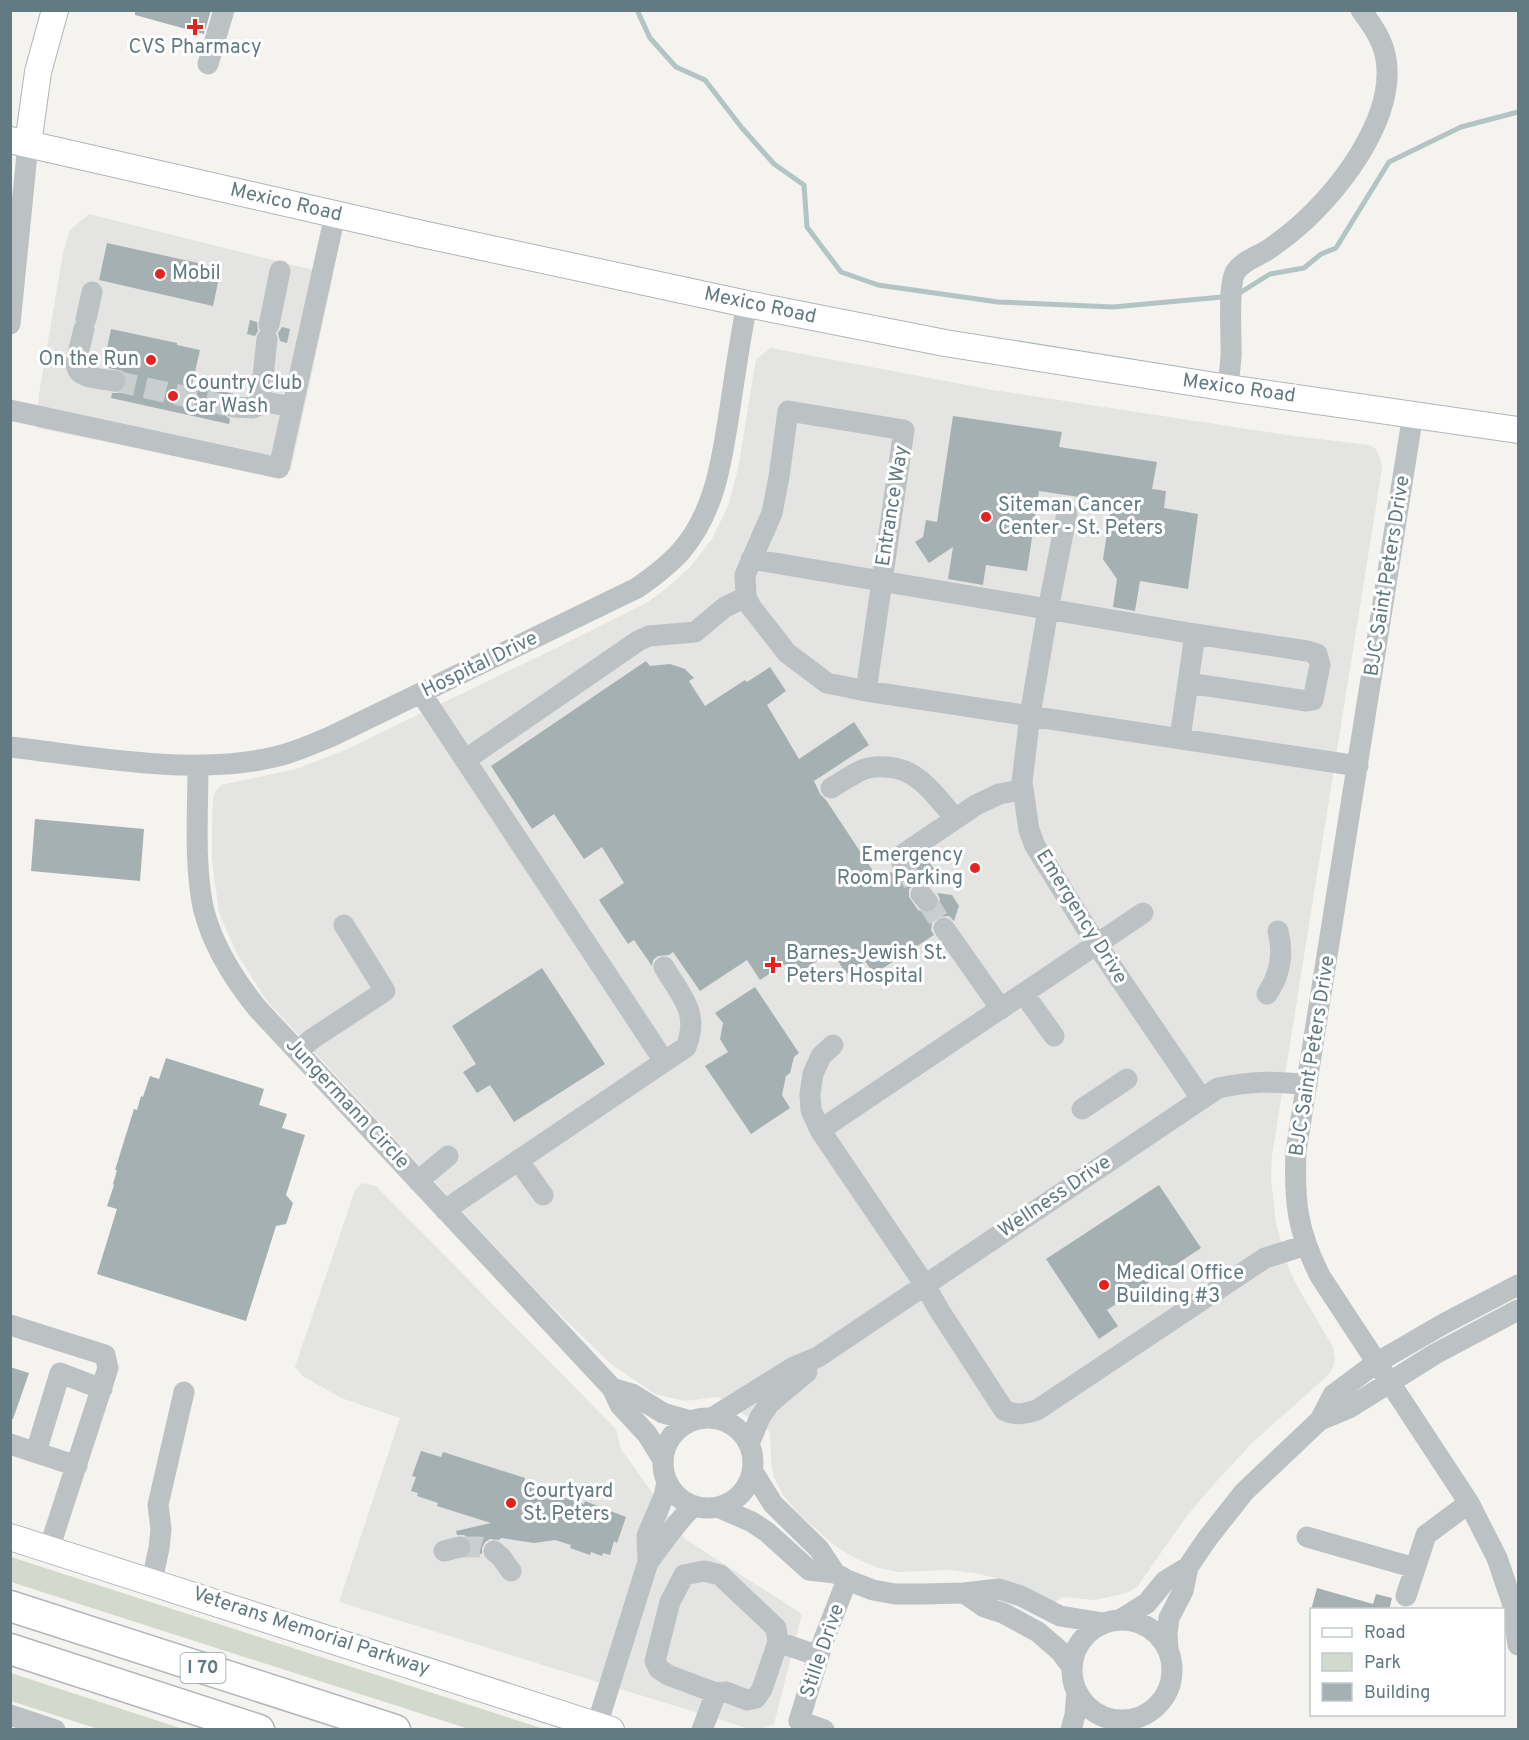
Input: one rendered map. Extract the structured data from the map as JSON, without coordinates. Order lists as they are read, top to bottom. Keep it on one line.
{"streets":{"highway":["I 70"],"main road":["Mexico Road","Veterans Memorial Parkway"],"street":["Entrance Way","BJC Saint Peters Drive","Hospital Drive","Emergency Drive","Jungermann Circle","Wellness Drive","Stille Drive"]},"crossings":[["Mexico Road","BJC Saint Peters Drive"],["Mexico Road","Hospital Drive"],["BJC Saint Peters Drive","Wellness Drive"],["Hospital Drive","Jungermann Circle"],["Emergency Drive","Wellness Drive"],["Jungermann Circle","Wellness Drive"]],"places":{"health":["CVS Pharmacy","Barnes-Jewish St. Peters Hospital"],"other":["Mobil","On the Run","Country Club Car Wash","Siteman Cancer Center - St. Peters","Emergency Room Parking","Medical Office Building #3","Courtyard St. Peters"]},"legend":["Road","Park","Building"]}
